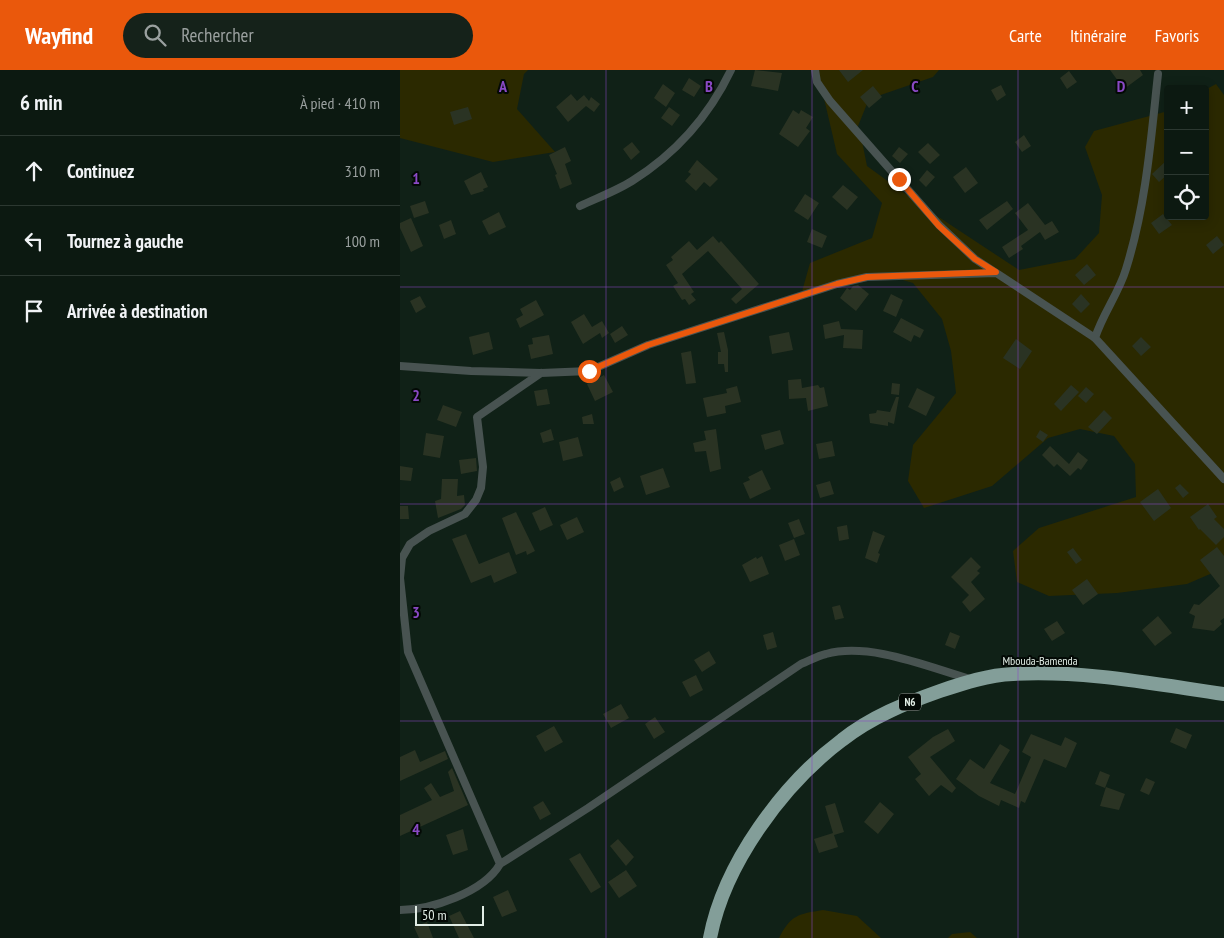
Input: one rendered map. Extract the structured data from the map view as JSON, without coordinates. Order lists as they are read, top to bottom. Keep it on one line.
{"streets":{"highway":["Mbouda-Bamenda","N6"]},"scale_bar":"50 m","page":{"header":"Wayfind","search":"Rechercher","nav":["Carte","Itinéraire","Favoris"],"heading":["6 min","À pied · 410 m"],"map_buttons":["+","−"],"list":[["Continuez","310 m"],["Tournez à gauche","100 m"],"Arrivée à destination"],"scale":"50 m"},"grid":{"columns":["A","B","C","D"],"rows":["1","2","3","4"]}}
